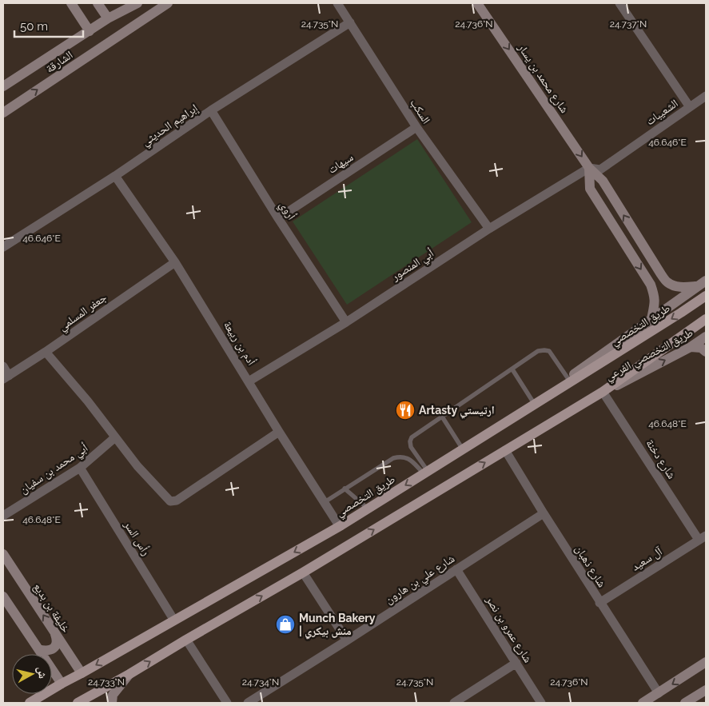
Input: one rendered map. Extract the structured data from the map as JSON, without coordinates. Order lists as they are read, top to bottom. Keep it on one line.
{"streets":{"main road":["طريق التخصصي"],"street":["الشارقة","شارع محمد بن يسار","السكب","الشعيبات","إبراهيم الحديثي","سيهات","أروي","أبي المنصور","جعفر المسلمي","أدم بن ربيعة","طريق التخصصي الفرعي","شارع دخنة","أبي محمد بن سفيان","رأس السر","آل سعيد","شارع ذهبان","شارع علي بن هارون","خليفة بن بديع","شارع عمرو بن نصر"]},"crossings":[["شارع محمد بن يسار","الشعيبات"],["شارع محمد بن يسار","أبي المنصور"],["شارع محمد بن يسار","طريق التخصصي الفرعي"],["السكب","إبراهيم الحديثي"],["السكب","سيهات"],["السكب","أبي المنصور"],["الشعيبات","أبي المنصور"],["إبراهيم الحديثي","أروي"],["إبراهيم الحديثي","أدم بن ربيعة"],["سيهات","أروي"],["أروي","أبي المنصور"],["أبي المنصور","أدم بن ربيعة"],["جعفر المسلمي","أدم بن ربيعة"],["طريق التخصصي","أدم بن ربيعة"],["طريق التخصصي","طريق التخصصي الفرعي"],["طريق التخصصي","رأس السر"],["طريق التخصصي","خليفة بن بديع"],["طريق التخصصي الفرعي","شارع دخنة"],["شارع دخنة","آل سعيد"],["أبي محمد بن سفيان","رأس السر"],["آل سعيد","شارع ذهبان"],["شارع ذهبان","شارع علي بن هارون"],["شارع علي بن هارون","شارع عمرو بن نصر"]],"places":{"restaurant":["Artasty ارتيستي"],"shop":["Munch Bakery | منش بيكري"]},"scale_bar":"50 m","north":"right","coordinates":["24.735°N","24.736°N","24.737°N","46.646°E","46.648°E","24.733°N","24.734°N"]}
